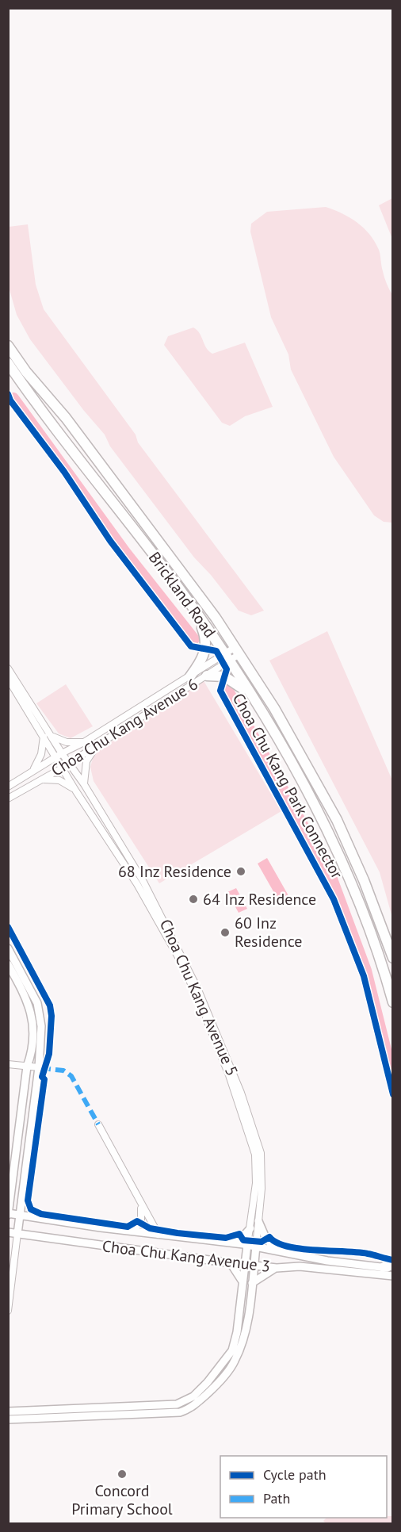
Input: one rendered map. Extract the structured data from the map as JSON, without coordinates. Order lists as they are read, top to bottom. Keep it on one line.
{"streets":{"main road":["Brickland Road"],"street":["Choa Chu Kang Avenue 6","Choa Chu Kang Avenue 5","Choa Chu Kang Avenue 3"],"cycle path":["Choa Chu Kang Park Connector"]},"crossings":[["Brickland Road","Choa Chu Kang Avenue 6"],["Choa Chu Kang Avenue 6","Choa Chu Kang Avenue 5"],["Choa Chu Kang Avenue 5","Choa Chu Kang Avenue 3"]],"places":["68 Inz Residence","64 Inz Residence","60 Inz Residence","Concord Primary School"],"legend":["Cycle path","Path"]}
